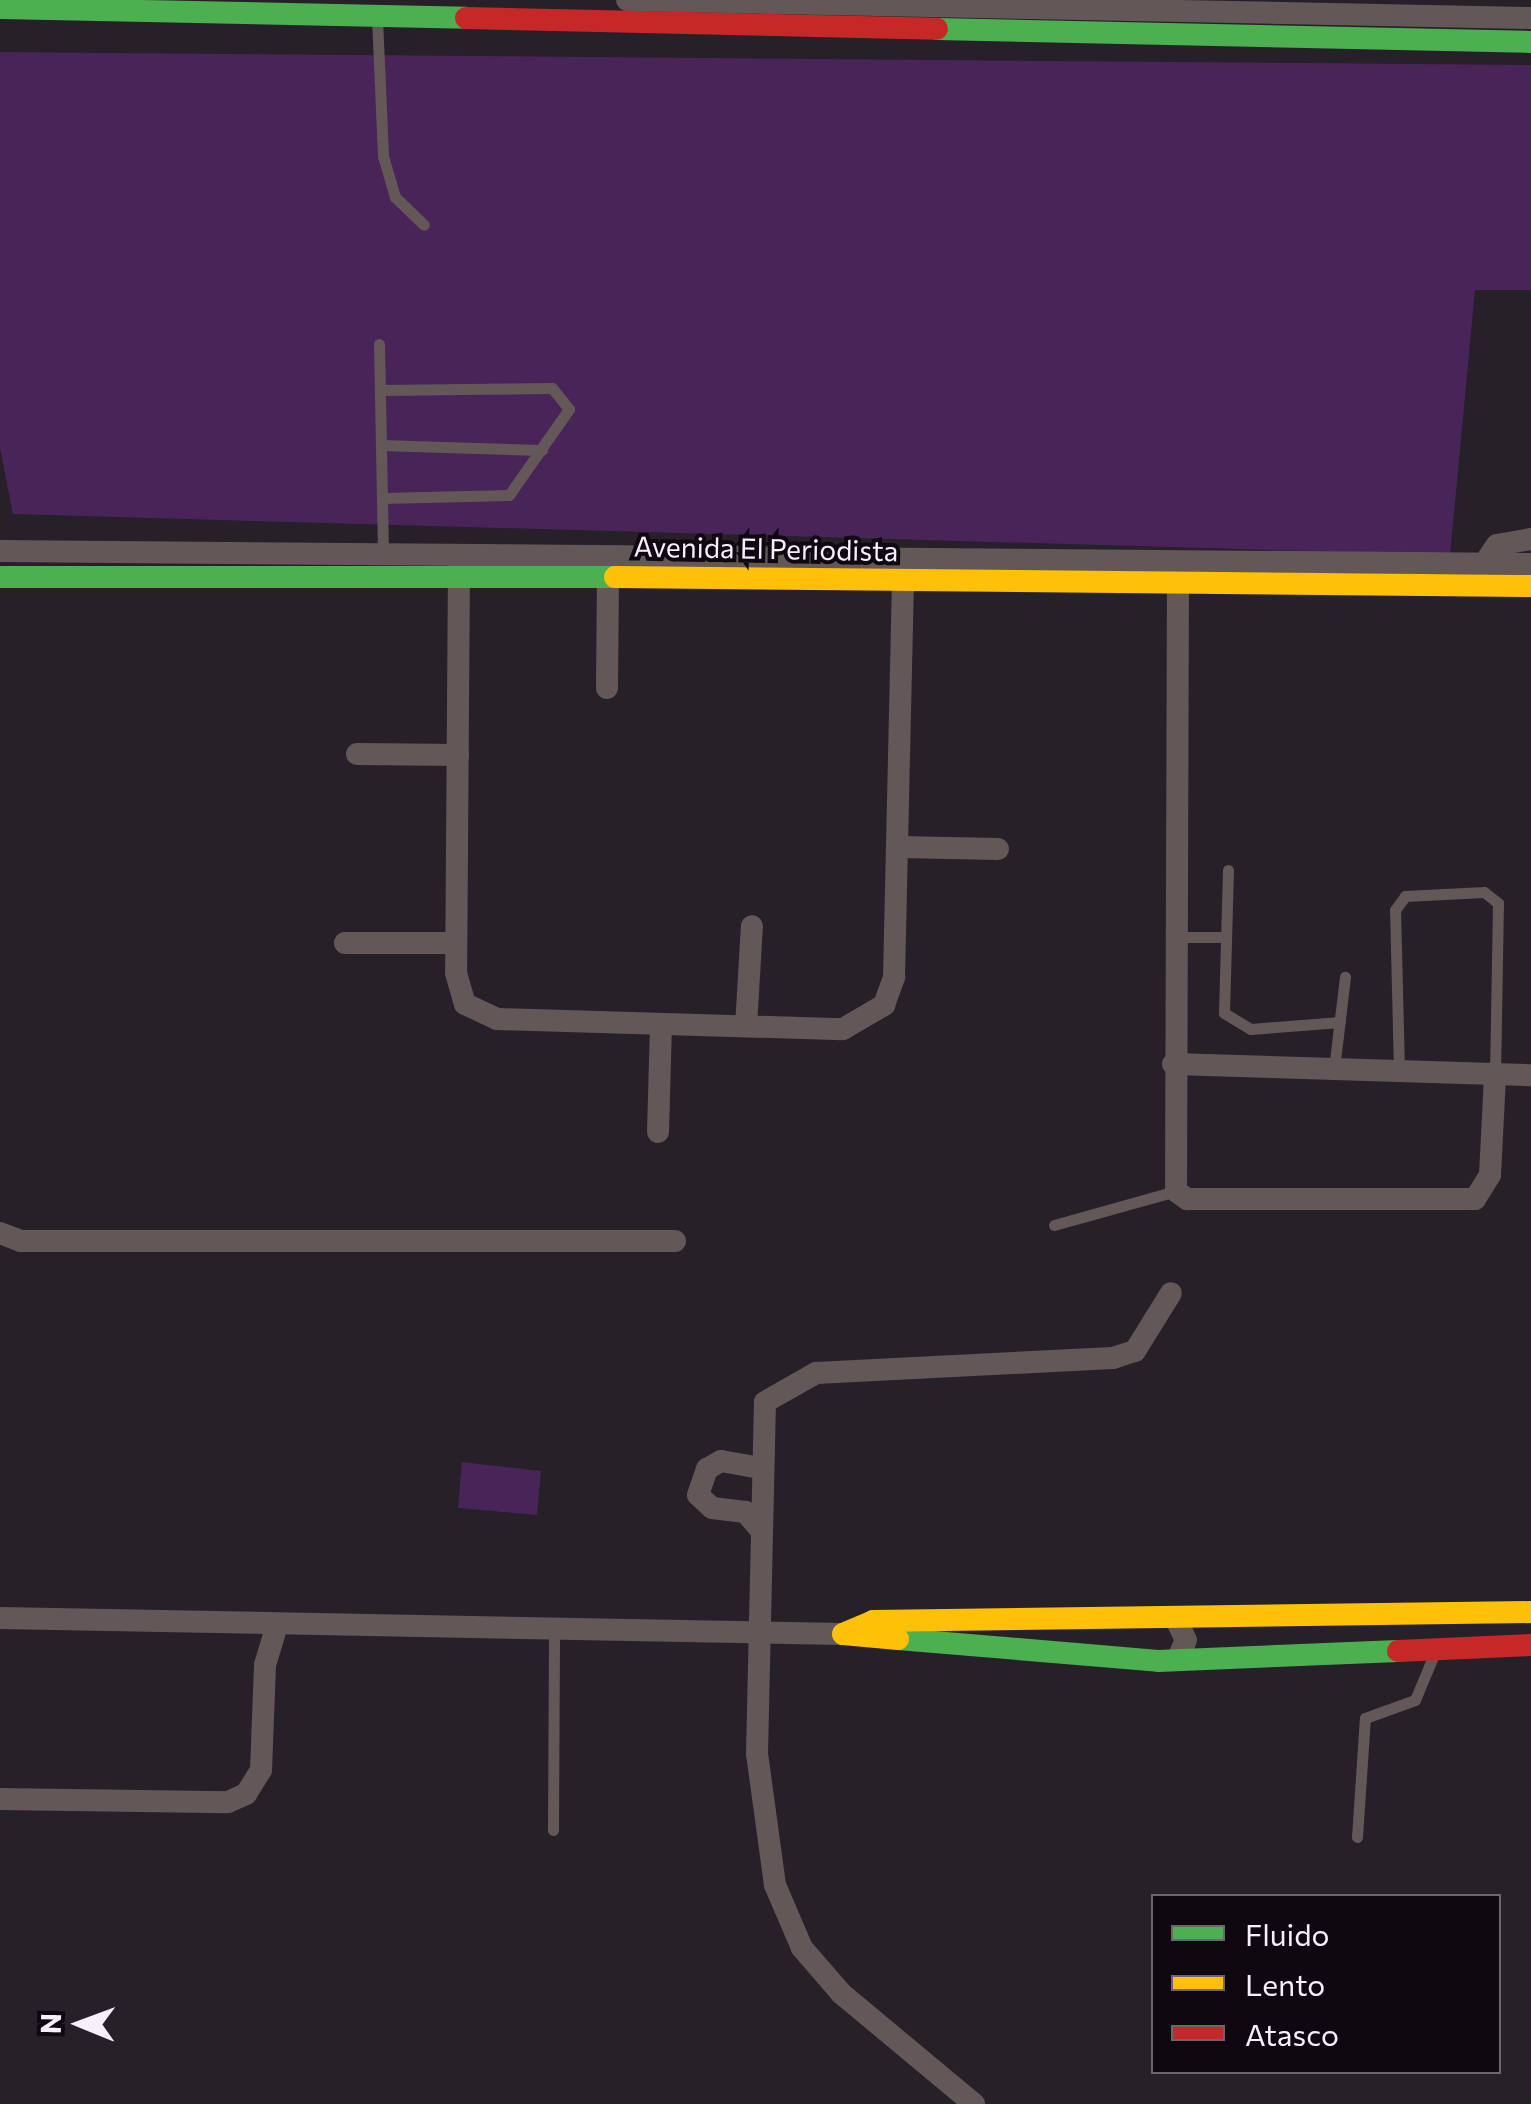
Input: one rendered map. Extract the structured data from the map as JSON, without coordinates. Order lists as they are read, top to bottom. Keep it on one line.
{"streets":{"street":["Avenida El Periodista"]},"legend":["Fluido","Lento","Atasco"],"north":"left"}
